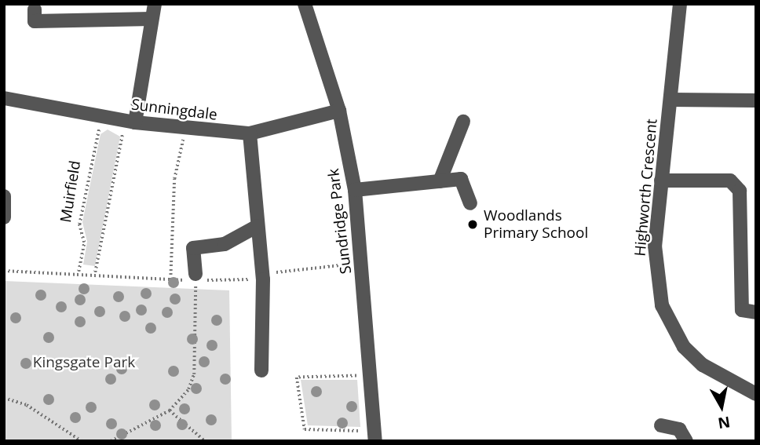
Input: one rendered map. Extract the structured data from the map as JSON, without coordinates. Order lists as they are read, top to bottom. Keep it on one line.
{"streets":{"street":["Sunningdale","Highworth Crescent","Sundridge Park"],"path":["Muirfield"]},"crossings":[["Sunningdale","Muirfield"],["Sunningdale","Sundridge Park"]],"parks":["Kingsgate Park"],"places":["Woodlands Primary School"],"north":"bottom"}
